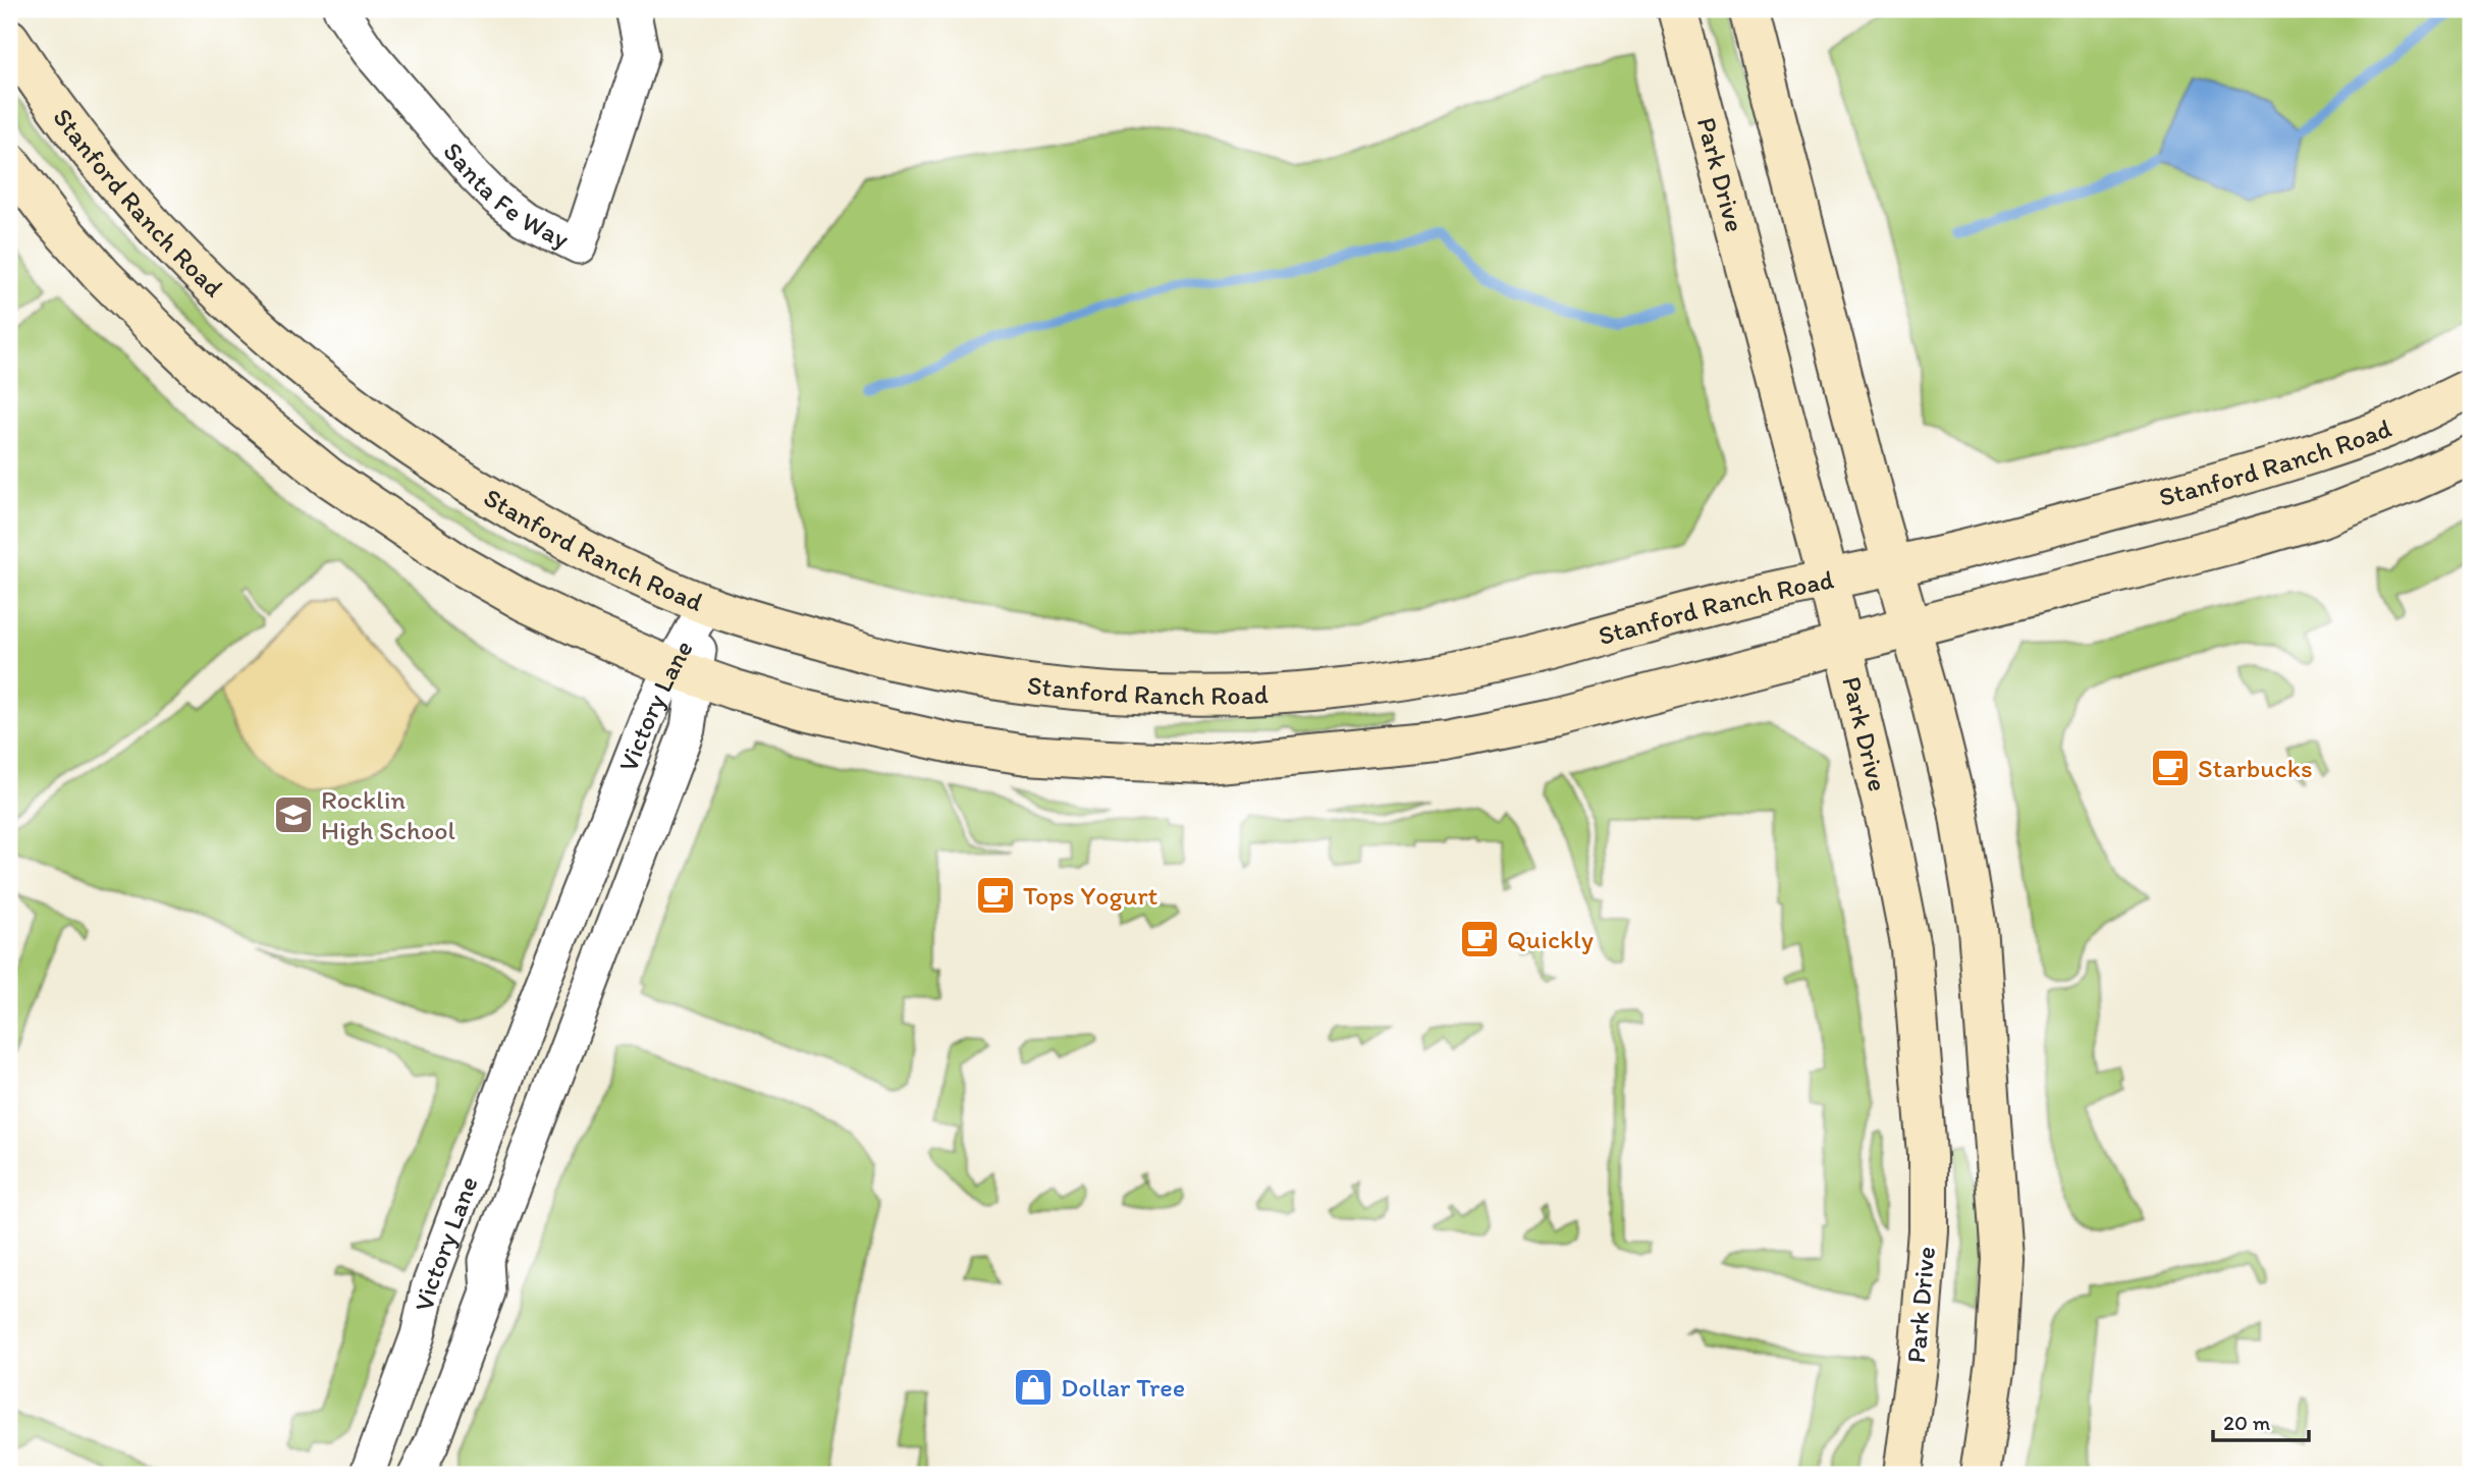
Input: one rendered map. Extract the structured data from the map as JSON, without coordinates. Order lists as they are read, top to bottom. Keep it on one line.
{"streets":{"main road":["Park Drive","Stanford Ranch Road"],"street":["Santa Fe Way","Victory Lane"]},"crossings":[["Park Drive","Stanford Ranch Road"],["Stanford Ranch Road","Victory Lane"]],"places":{"cafe":["Starbucks","Tops Yogurt","Quickly"],"school or university":["Rocklin High School"],"shop":["Dollar Tree"]},"scale_bar":"20 m"}
